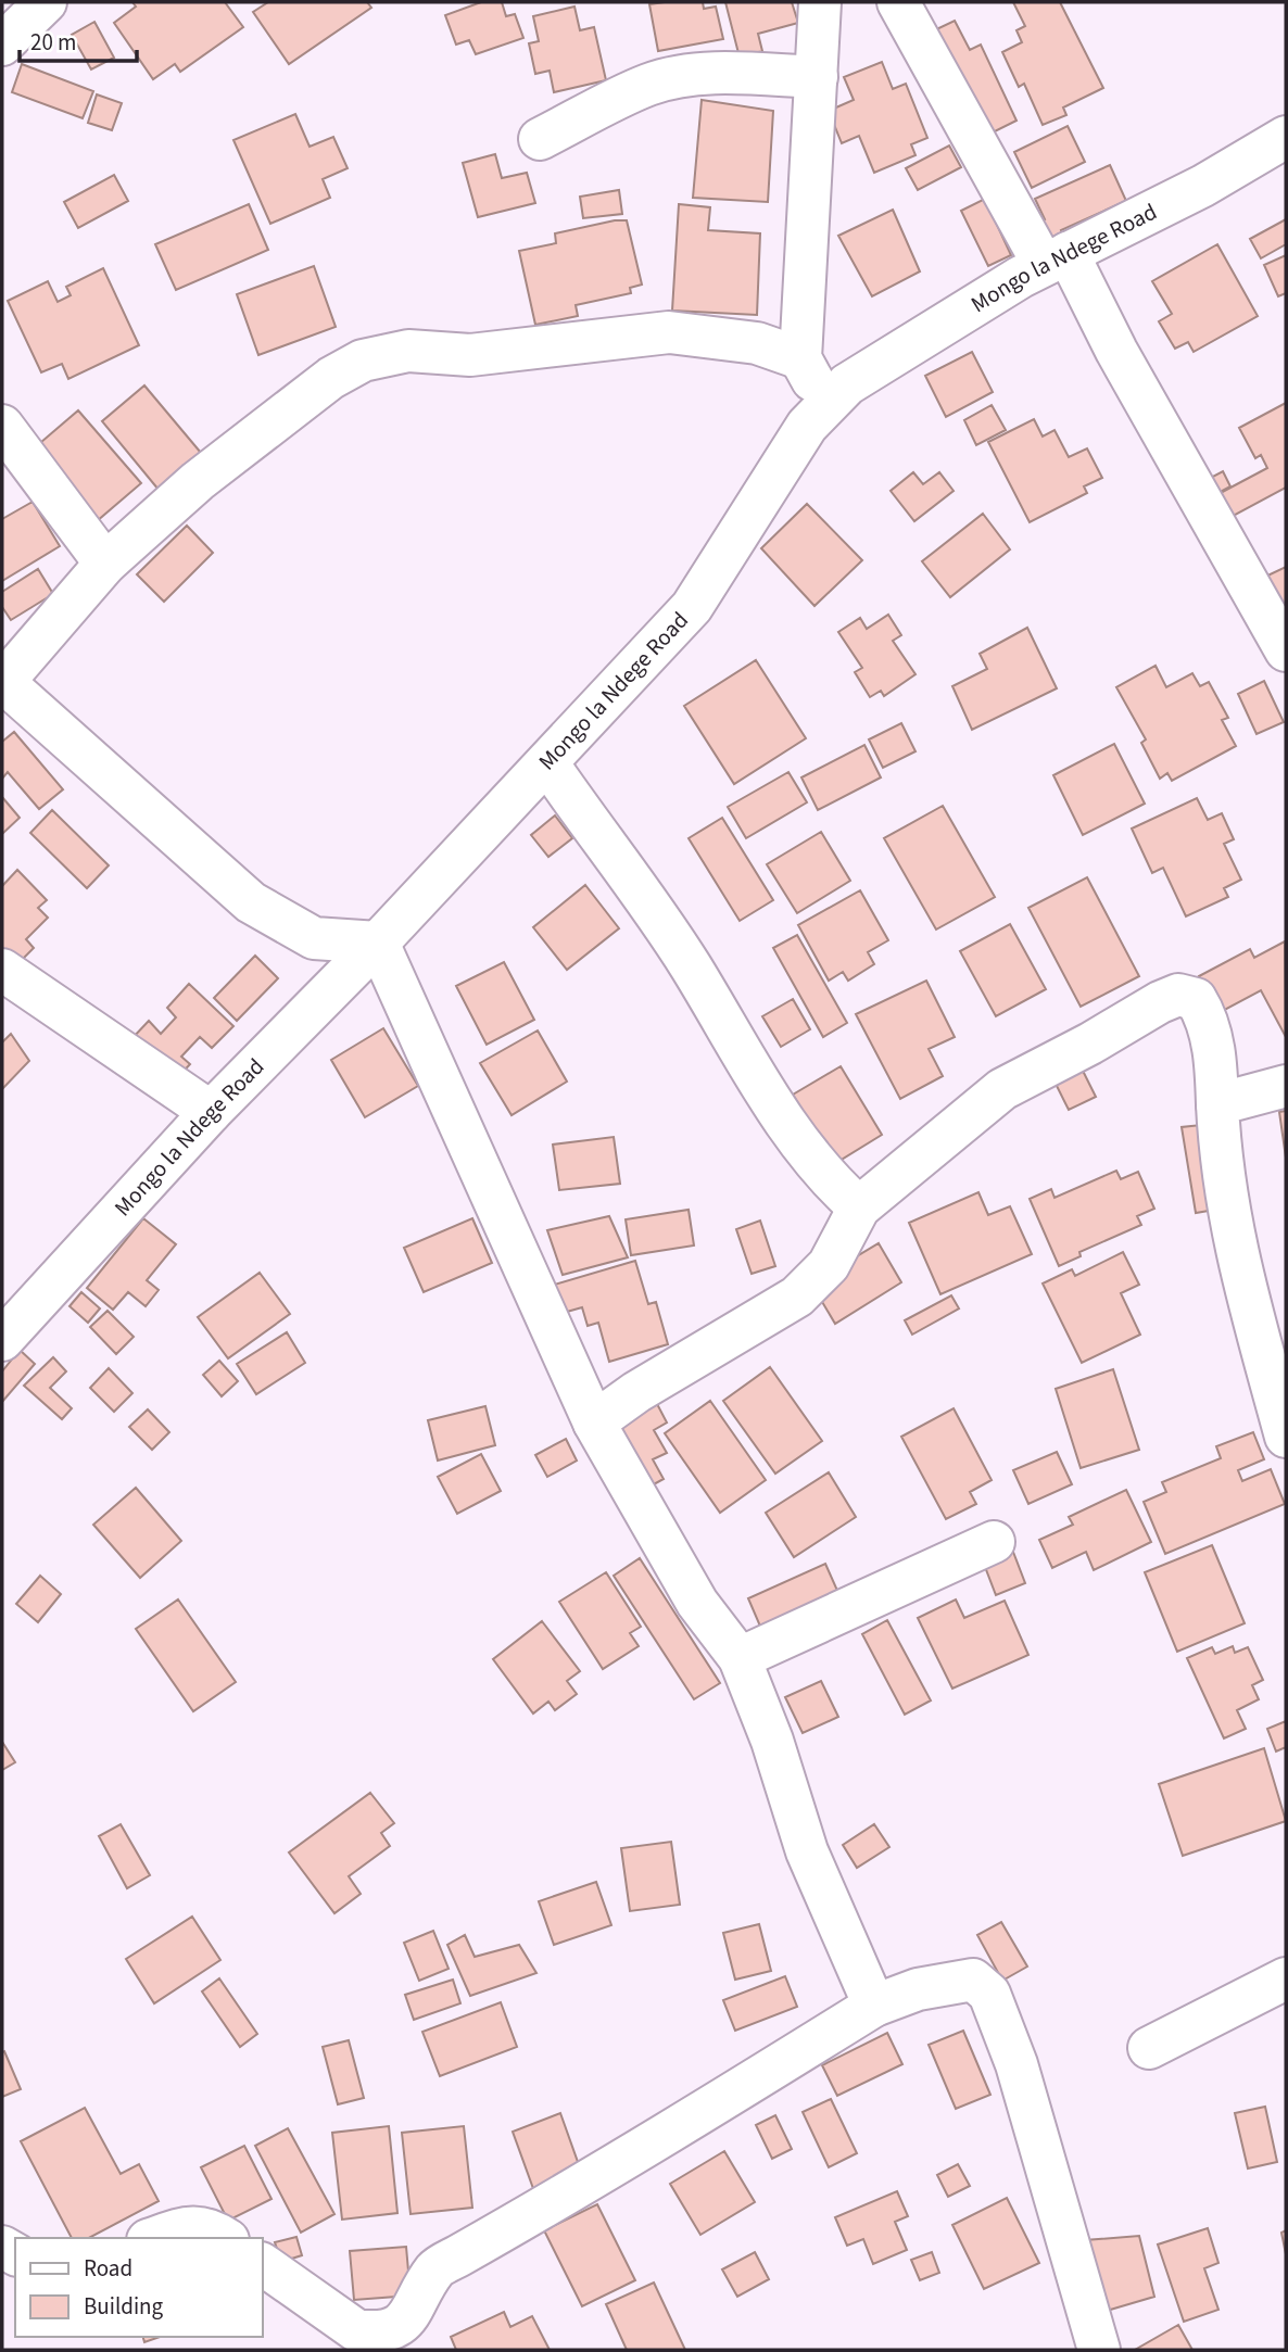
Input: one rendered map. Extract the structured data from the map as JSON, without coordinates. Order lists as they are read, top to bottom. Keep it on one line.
{"streets":{"street":["Mongo la Ndege Road"]},"legend":["Road","Building"],"scale_bar":"20 m"}
